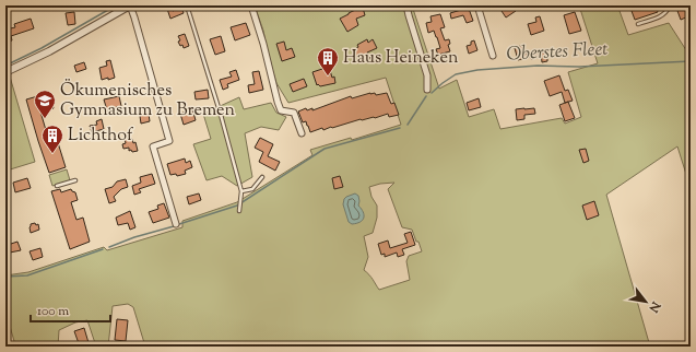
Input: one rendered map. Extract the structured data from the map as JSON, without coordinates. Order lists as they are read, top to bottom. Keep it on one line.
{"water":["Oberstes Fleet"],"places":{"building":["Haus Heineken","Lichthof"],"school or university":["Ökumenisches Gymnasium zu Bremen"]},"scale_bar":"100 m","north":"bottom right"}
